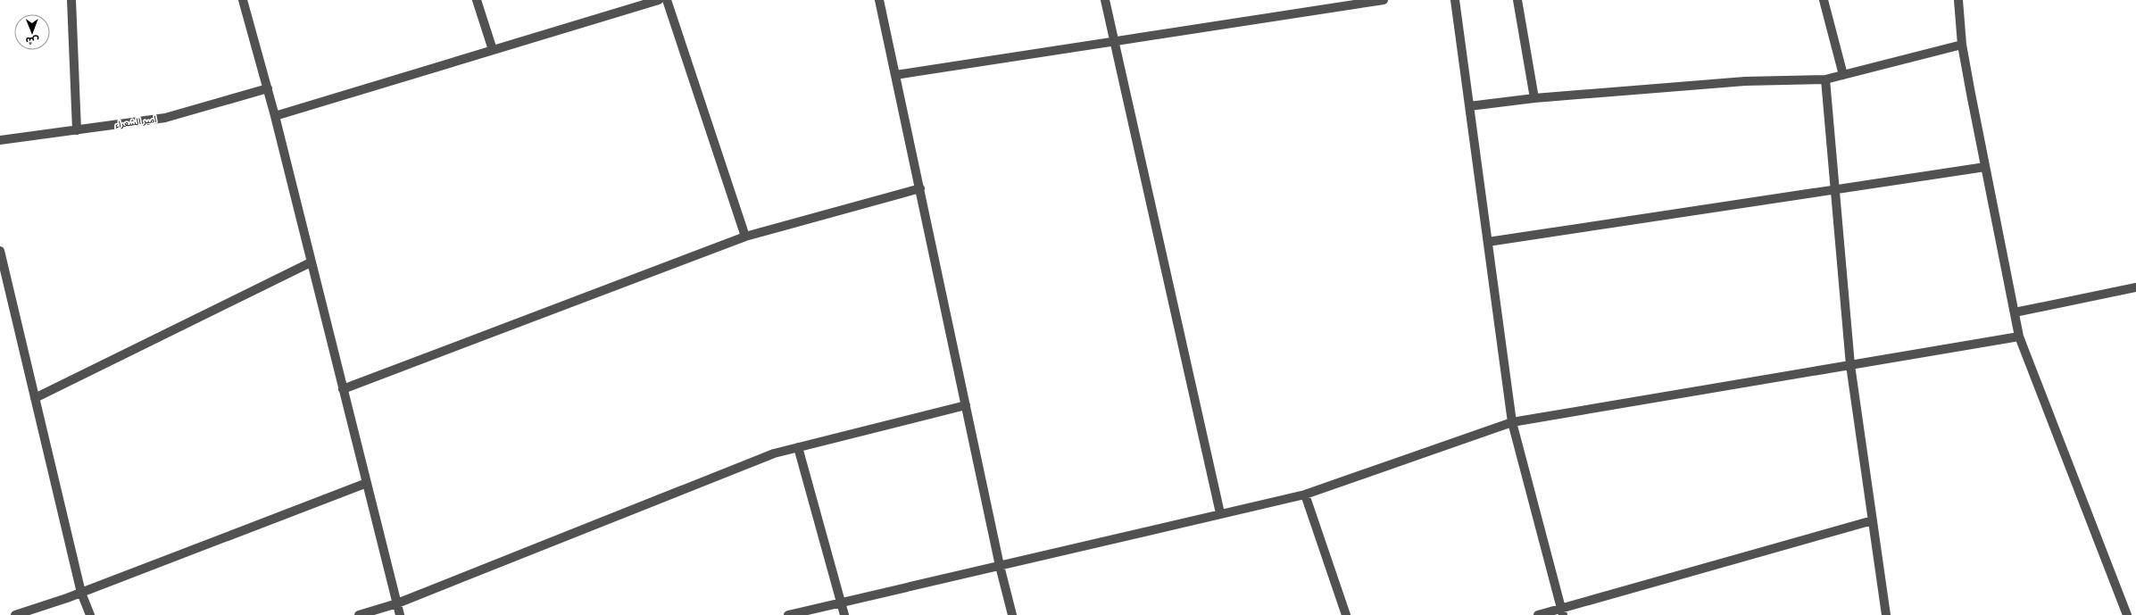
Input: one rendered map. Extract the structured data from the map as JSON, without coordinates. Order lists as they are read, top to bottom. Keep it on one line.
{"streets":{"street":["امير الشعراء"]},"north":"bottom"}
